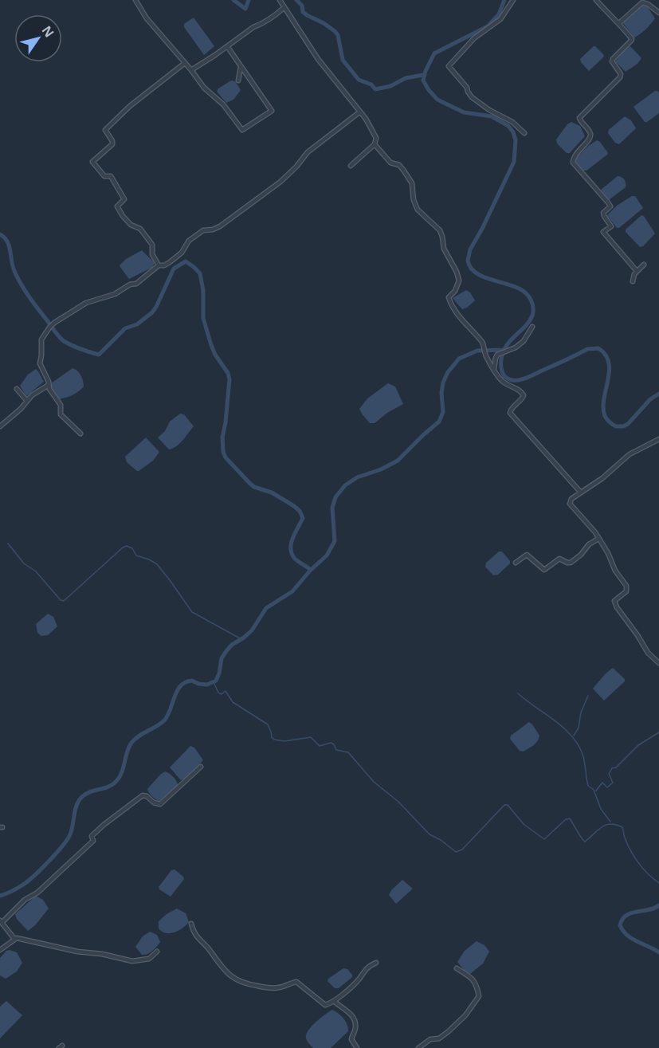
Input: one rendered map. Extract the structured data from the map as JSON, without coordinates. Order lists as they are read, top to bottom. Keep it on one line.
{"north":"top right"}
